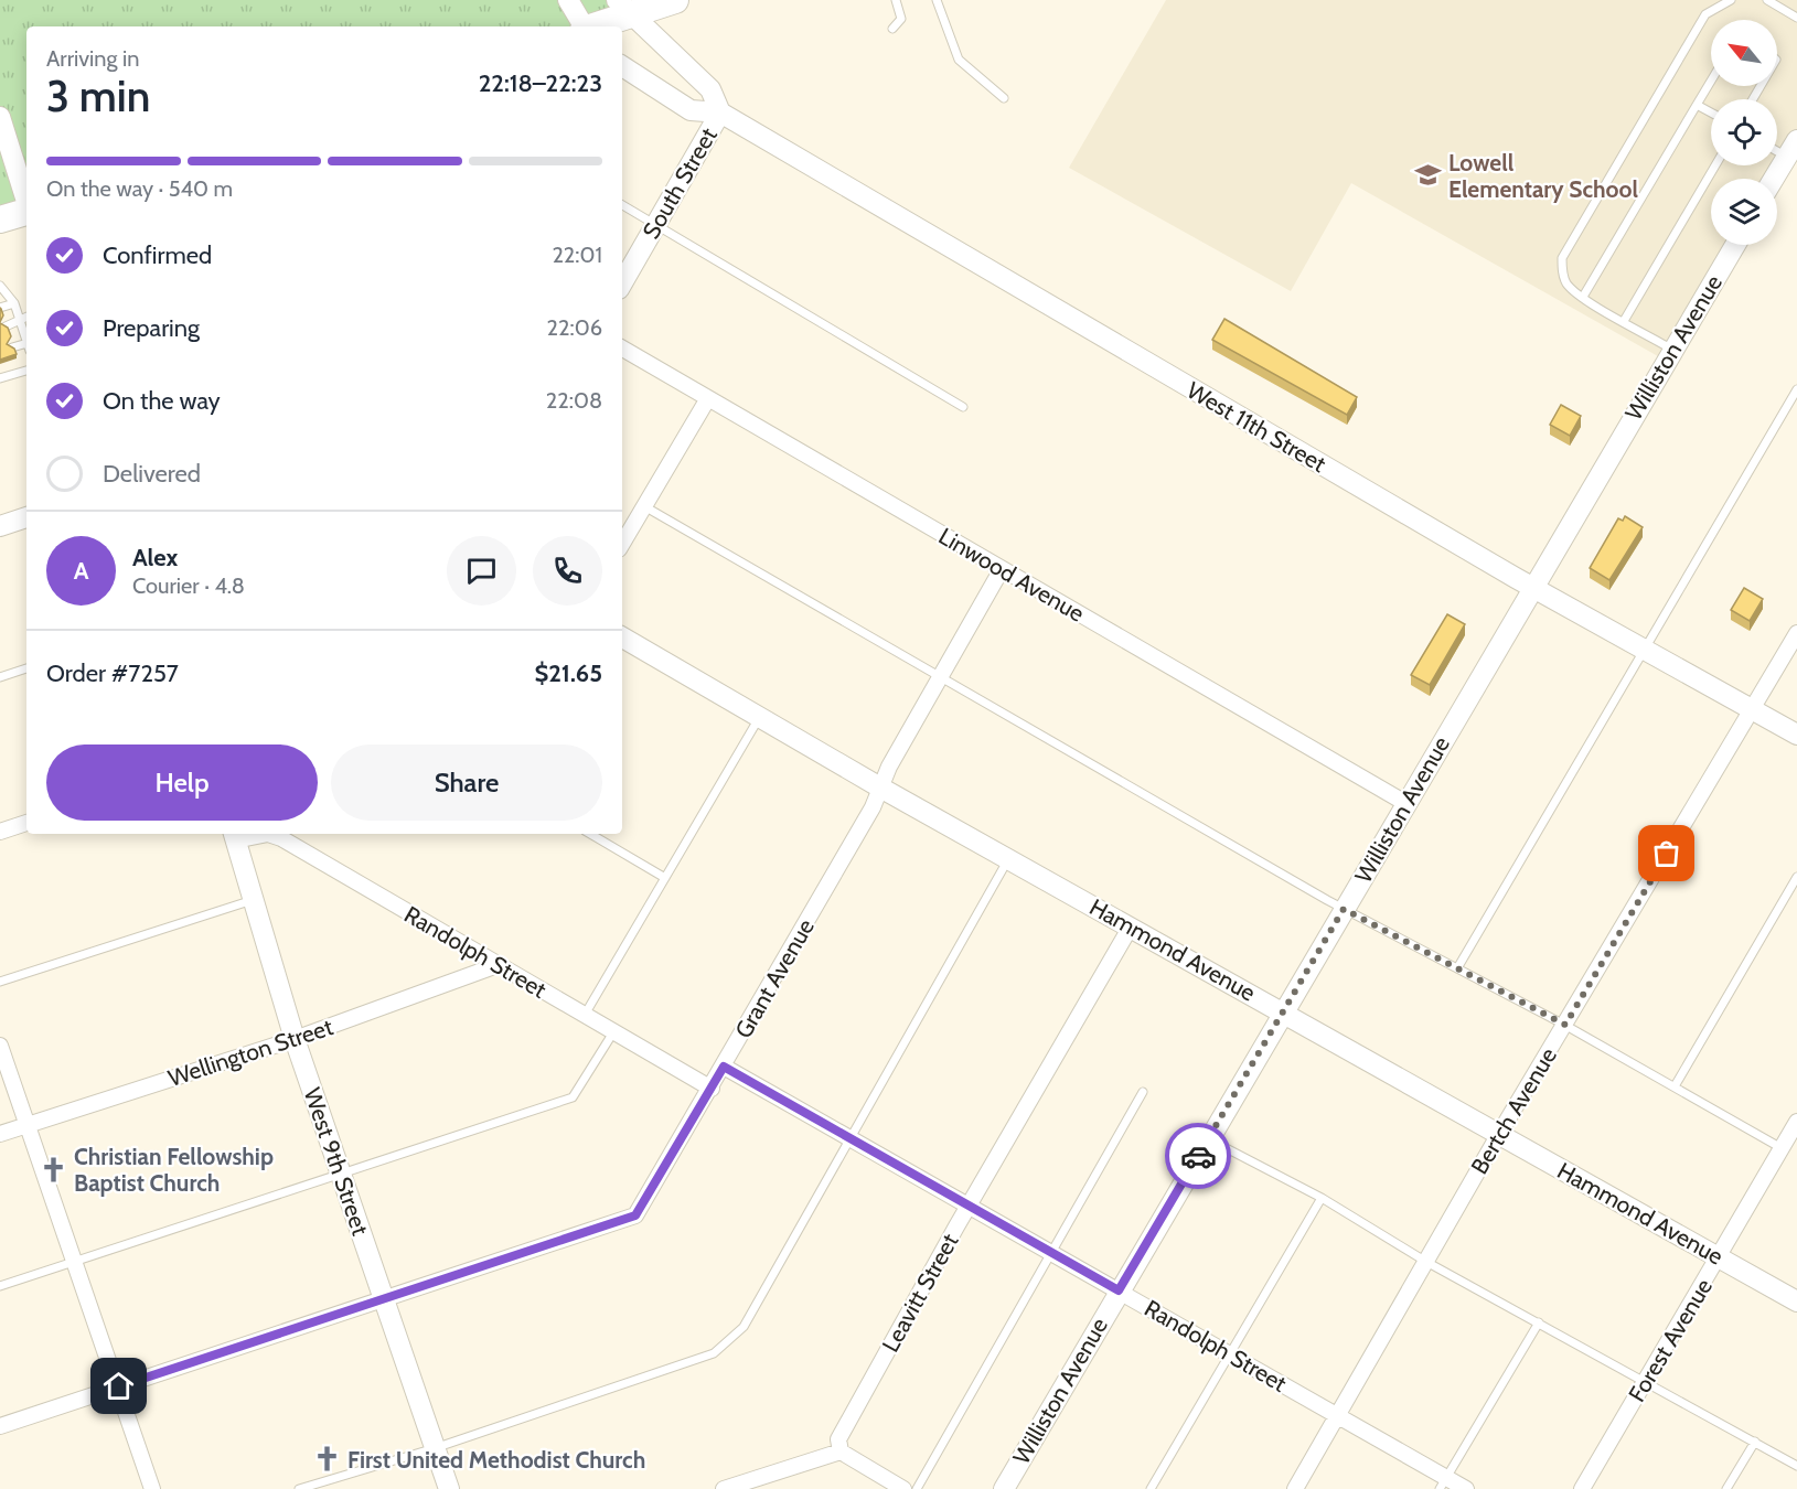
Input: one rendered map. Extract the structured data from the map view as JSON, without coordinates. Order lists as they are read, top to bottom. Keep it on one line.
{"streets":{"main road":["South Street","Williston Avenue","West 11th Street","Hammond Avenue","West 9th Street"],"street":["Linwood Avenue","Randolph Street","Grant Avenue","Wellington Street","Bertch Avenue","Leavitt Street","Forest Avenue"]},"crossings":[["South Street","West 11th Street"],["Williston Avenue","West 11th Street"],["Williston Avenue","Linwood Avenue"],["Williston Avenue","Hammond Avenue"],["Williston Avenue","Randolph Street"],["West 11th Street","Bertch Avenue"],["Linwood Avenue","Grant Avenue"],["Hammond Avenue","Grant Avenue"],["Hammond Avenue","Bertch Avenue"],["Hammond Avenue","Leavitt Street"],["Hammond Avenue","Forest Avenue"],["Randolph Street","Grant Avenue"],["Randolph Street","Wellington Street"],["Randolph Street","Bertch Avenue"],["Randolph Street","West 9th Street"],["Randolph Street","Leavitt Street"],["Grant Avenue","West 9th Street"],["Wellington Street","West 9th Street"]],"places":{"school or university":["Lowell Elementary School"],"church":["Christian Fellowship Baptist Church","First United Methodist Church"]},"north":"top left","page":{"heading":["3 min","Arriving in","22:18–22:23"],"panel":["Alex","Courier · 4.8","Order #7257","$21.65"],"bar":"On the way · 540 m","list":[["Confirmed","22:01"],["Preparing","22:06"],["On the way","22:08"],"Delivered"],"round":"A","buttons":["Help","Share"]}}
